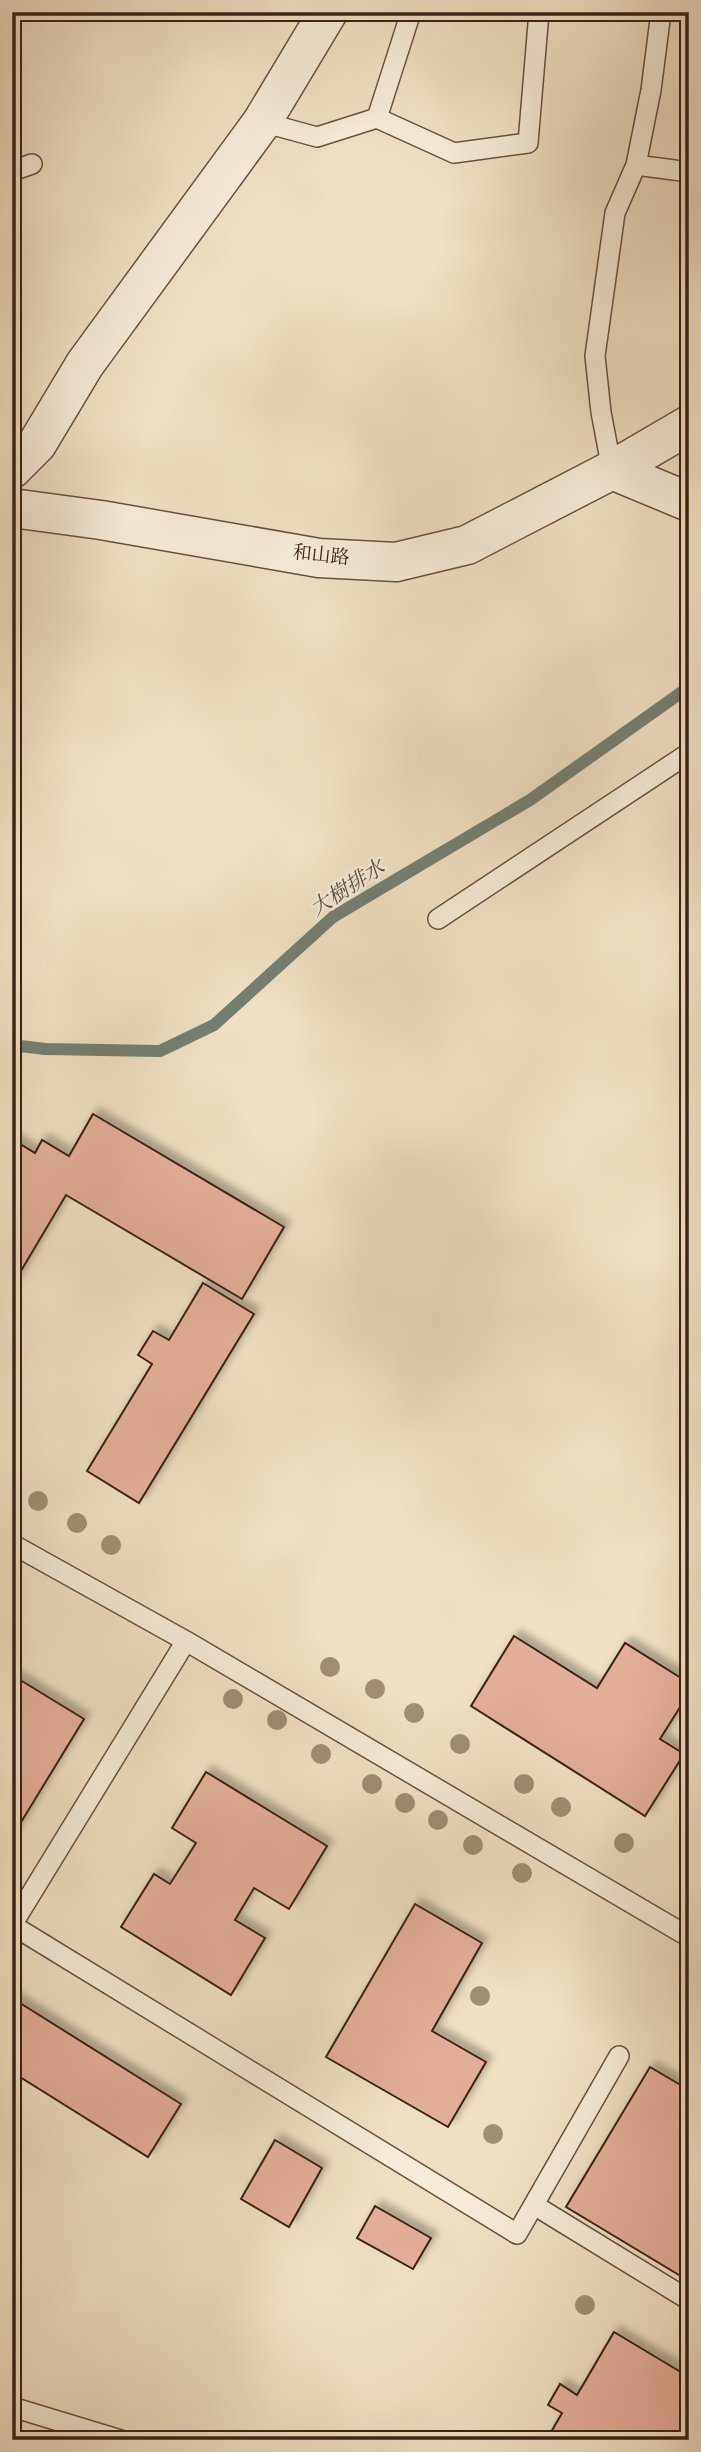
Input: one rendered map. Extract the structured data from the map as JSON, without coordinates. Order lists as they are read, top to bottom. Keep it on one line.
{"streets":{"street":["和山路"]},"water":["大樹排水"]}
